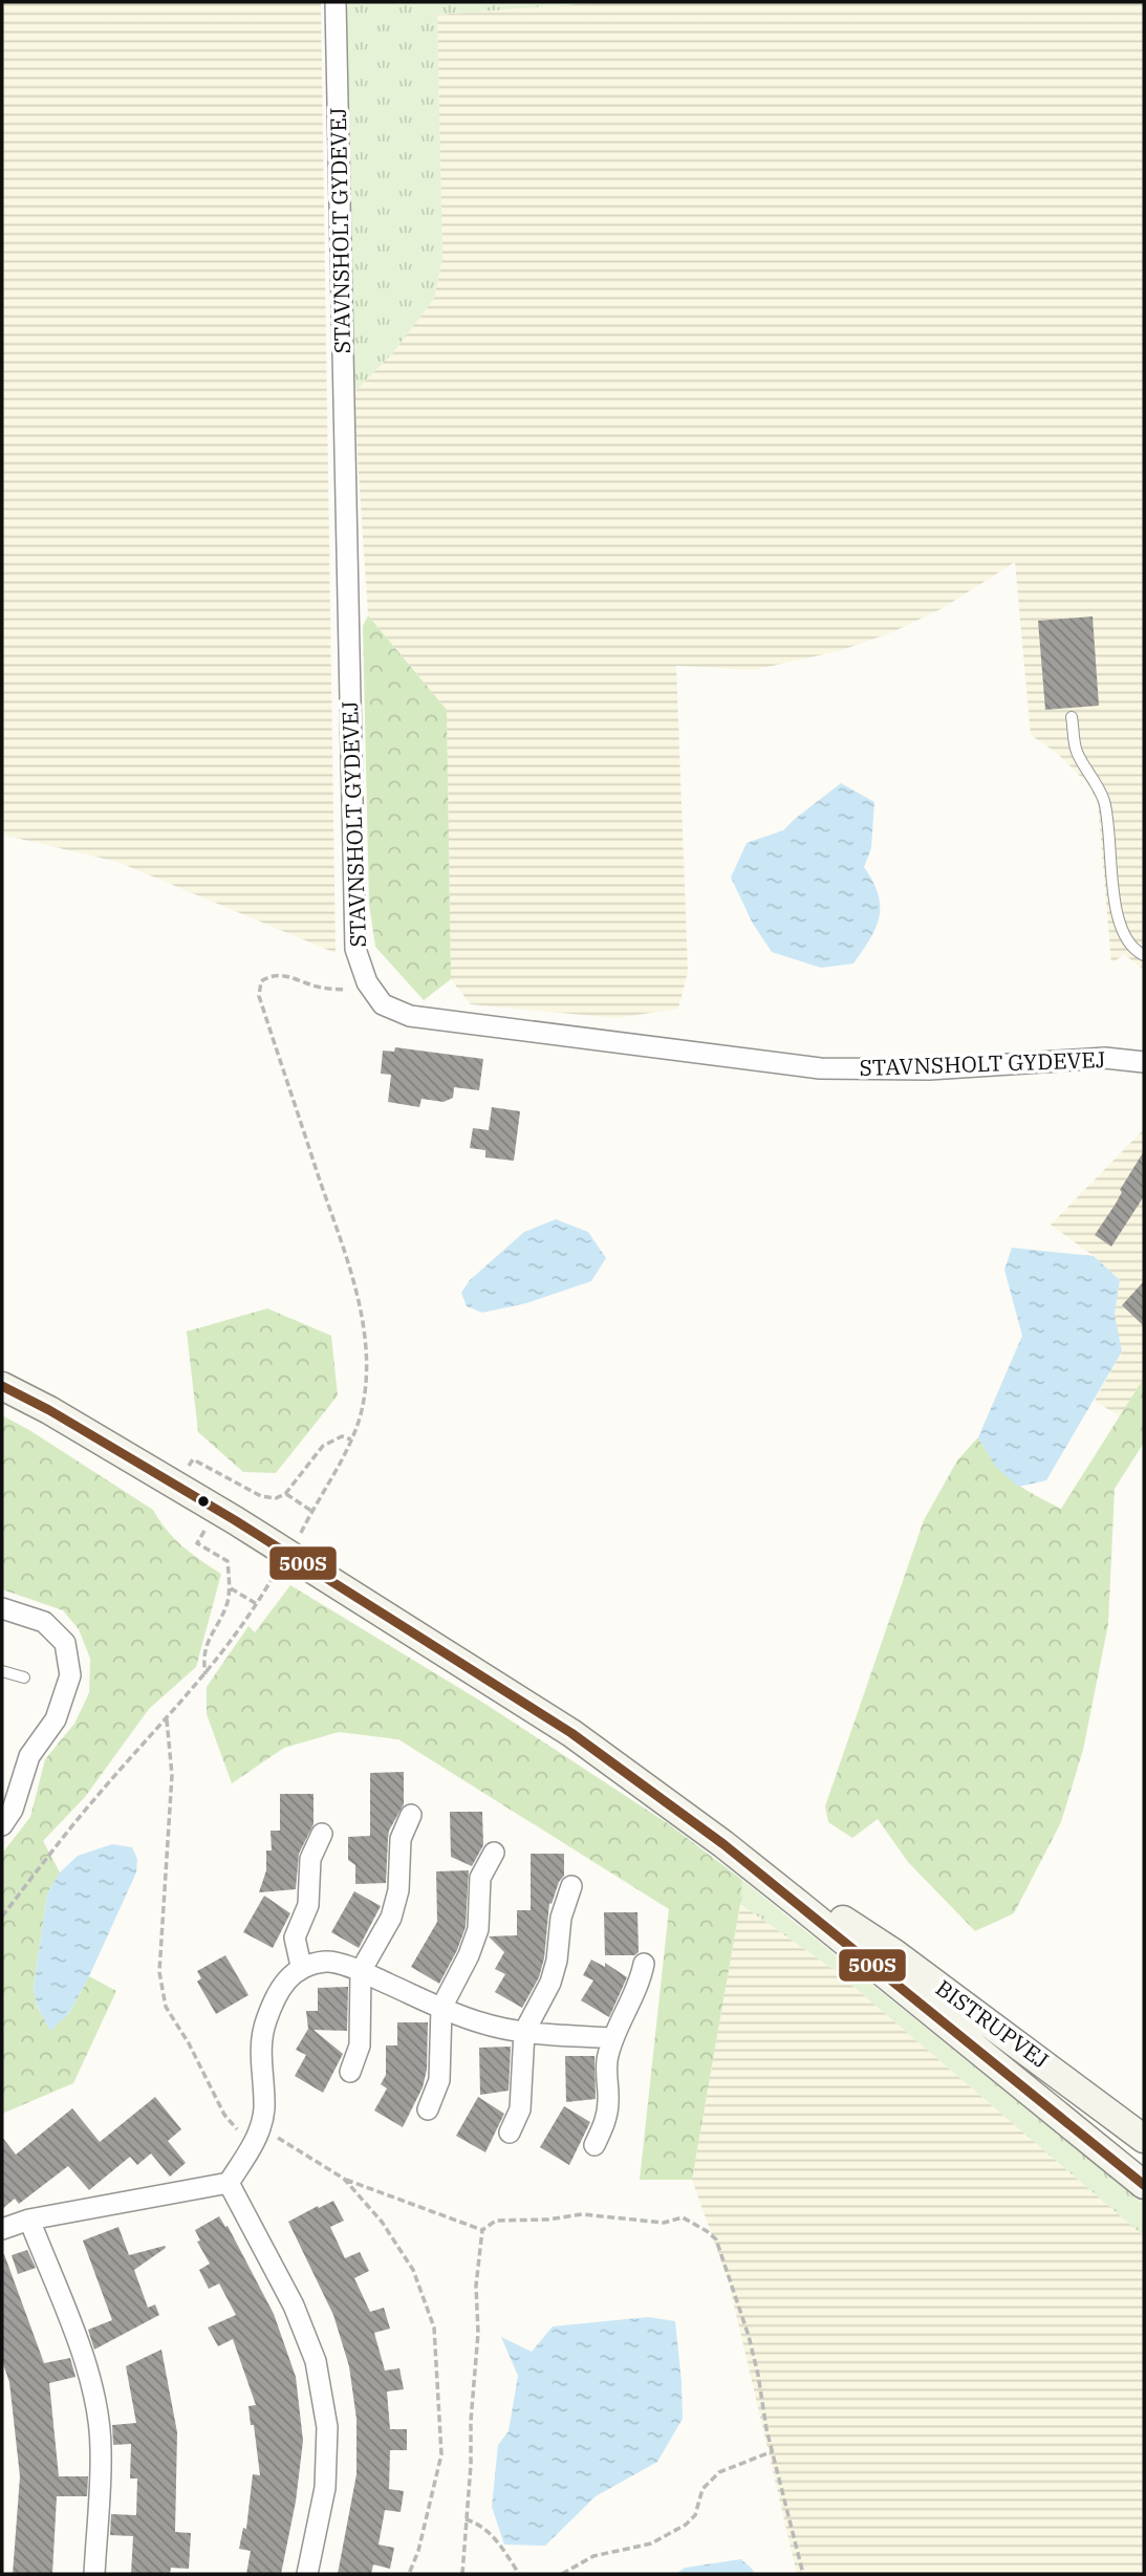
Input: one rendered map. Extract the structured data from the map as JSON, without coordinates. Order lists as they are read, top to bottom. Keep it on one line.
{"streets":{"main road":["BISTRUPVEJ"],"street":["STAVNSHOLT GYDEVEJ"]},"lines":["transit line 500S"]}
